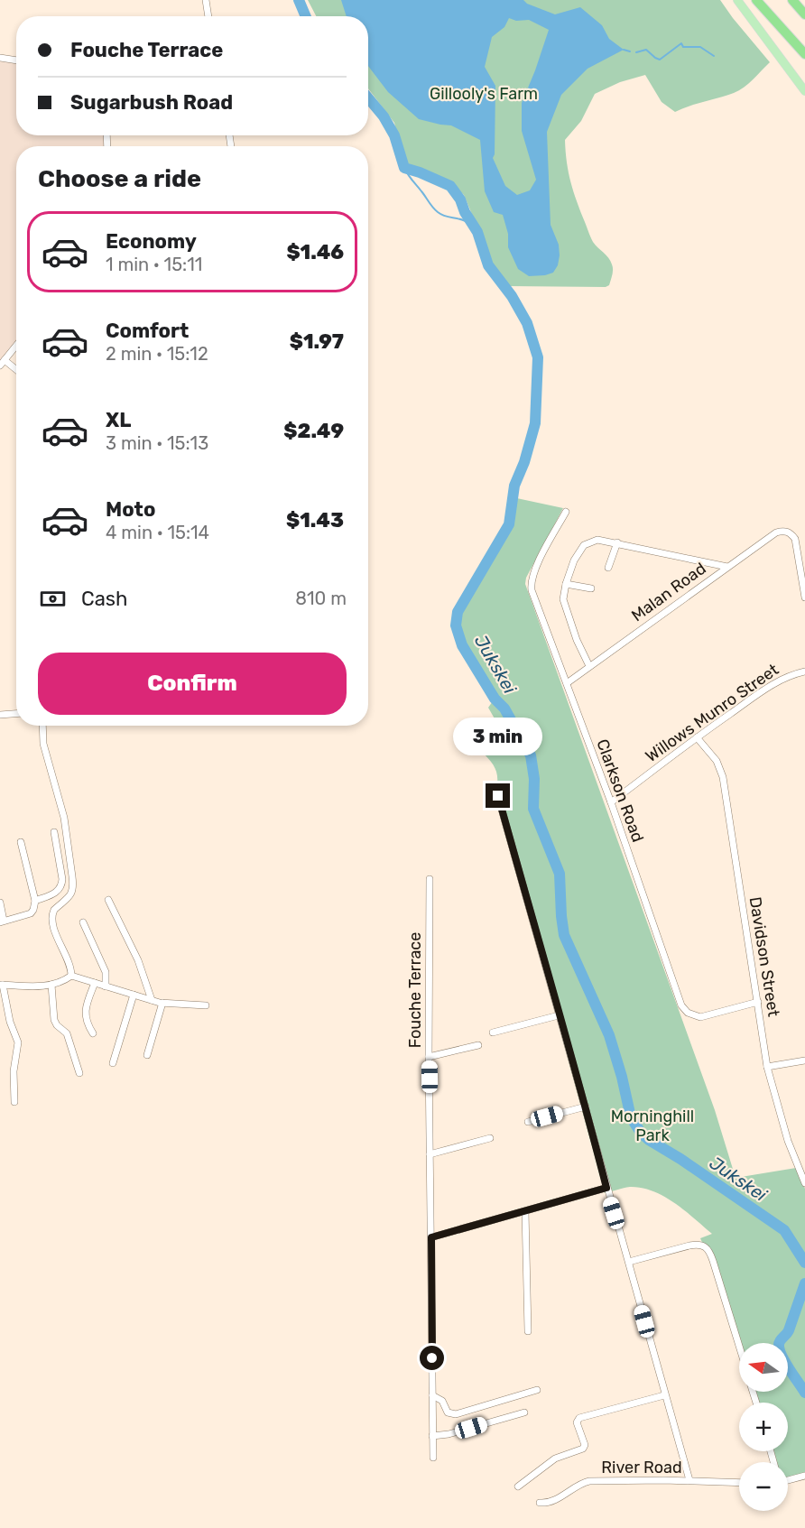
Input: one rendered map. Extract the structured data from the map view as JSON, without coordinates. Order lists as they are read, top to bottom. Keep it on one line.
{"streets":{"street":["Malan Road","Willows Munro Street","Clarkson Road","Davidson Street","Fouche Terrace","River Road"]},"crossings":[["Malan Road","Clarkson Road"],["Willows Munro Street","Clarkson Road"],["Willows Munro Street","Davidson Street"],["Clarkson Road","Davidson Street"]],"water":["Jukskei"],"parks":["Gillooly's Farm","Morninghill Park"],"north":"left","page":{"banner":["Fouche Terrace","Sugarbush Road"],"heading":"Choose a ride","list":[{"name":"Economy","note":"1 min · 15:11","value":"$1.46"},{"name":"Comfort","note":"2 min · 15:12","value":"$1.97"},{"name":"XL","note":"3 min · 15:13","value":"$2.49"},{"name":"Moto","note":"4 min · 15:14","value":"$1.43"}],"pay":["Cash","810 m"],"buttons":"Confirm","bubble":"3 min","map_buttons":["+","−"]}}
